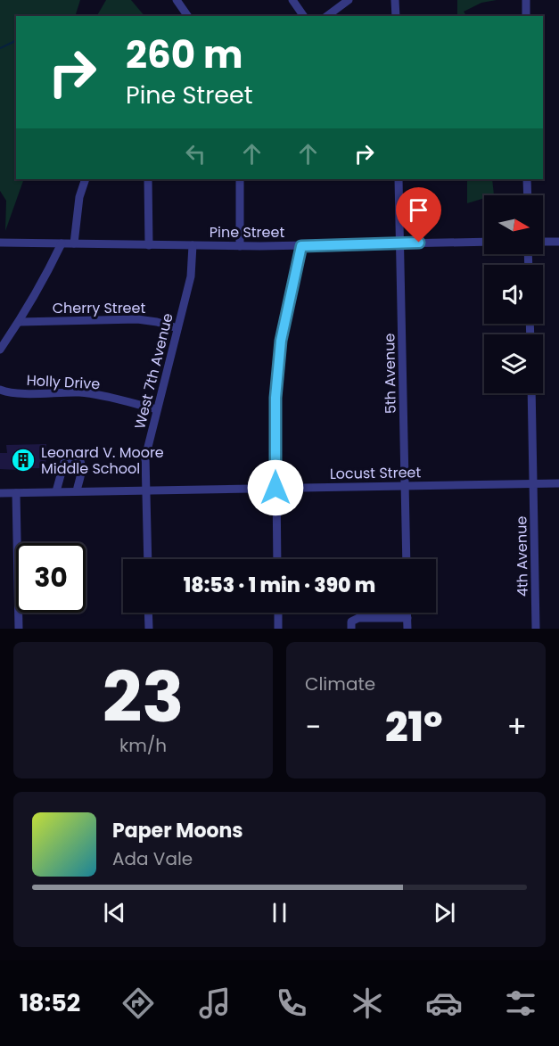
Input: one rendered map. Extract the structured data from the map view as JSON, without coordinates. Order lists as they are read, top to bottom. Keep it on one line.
{"streets":{"street":["Pine Street","Cherry Street","West 7th Avenue","5th Avenue","Holly Drive","Locust Street","4th Avenue"]},"crossings":[["Pine Street","West 7th Avenue"],["Pine Street","5th Avenue"],["Cherry Street","West 7th Avenue"],["West 7th Avenue","Holly Drive"],["West 7th Avenue","Locust Street"],["5th Avenue","Locust Street"],["Locust Street","4th Avenue"]],"places":{"building":["Leonard V. Moore Middle School"]},"north":"right","page":{"turn":["260 m","Pine Street"],"limit":"30","trip":"18:53 · 1 min · 390 m","tile":[["23","km/h"],"Climate"],"heat":["−","21°","+"],"song":["Paper Moons","Ada Vale"],"tabs":"18:52"}}
